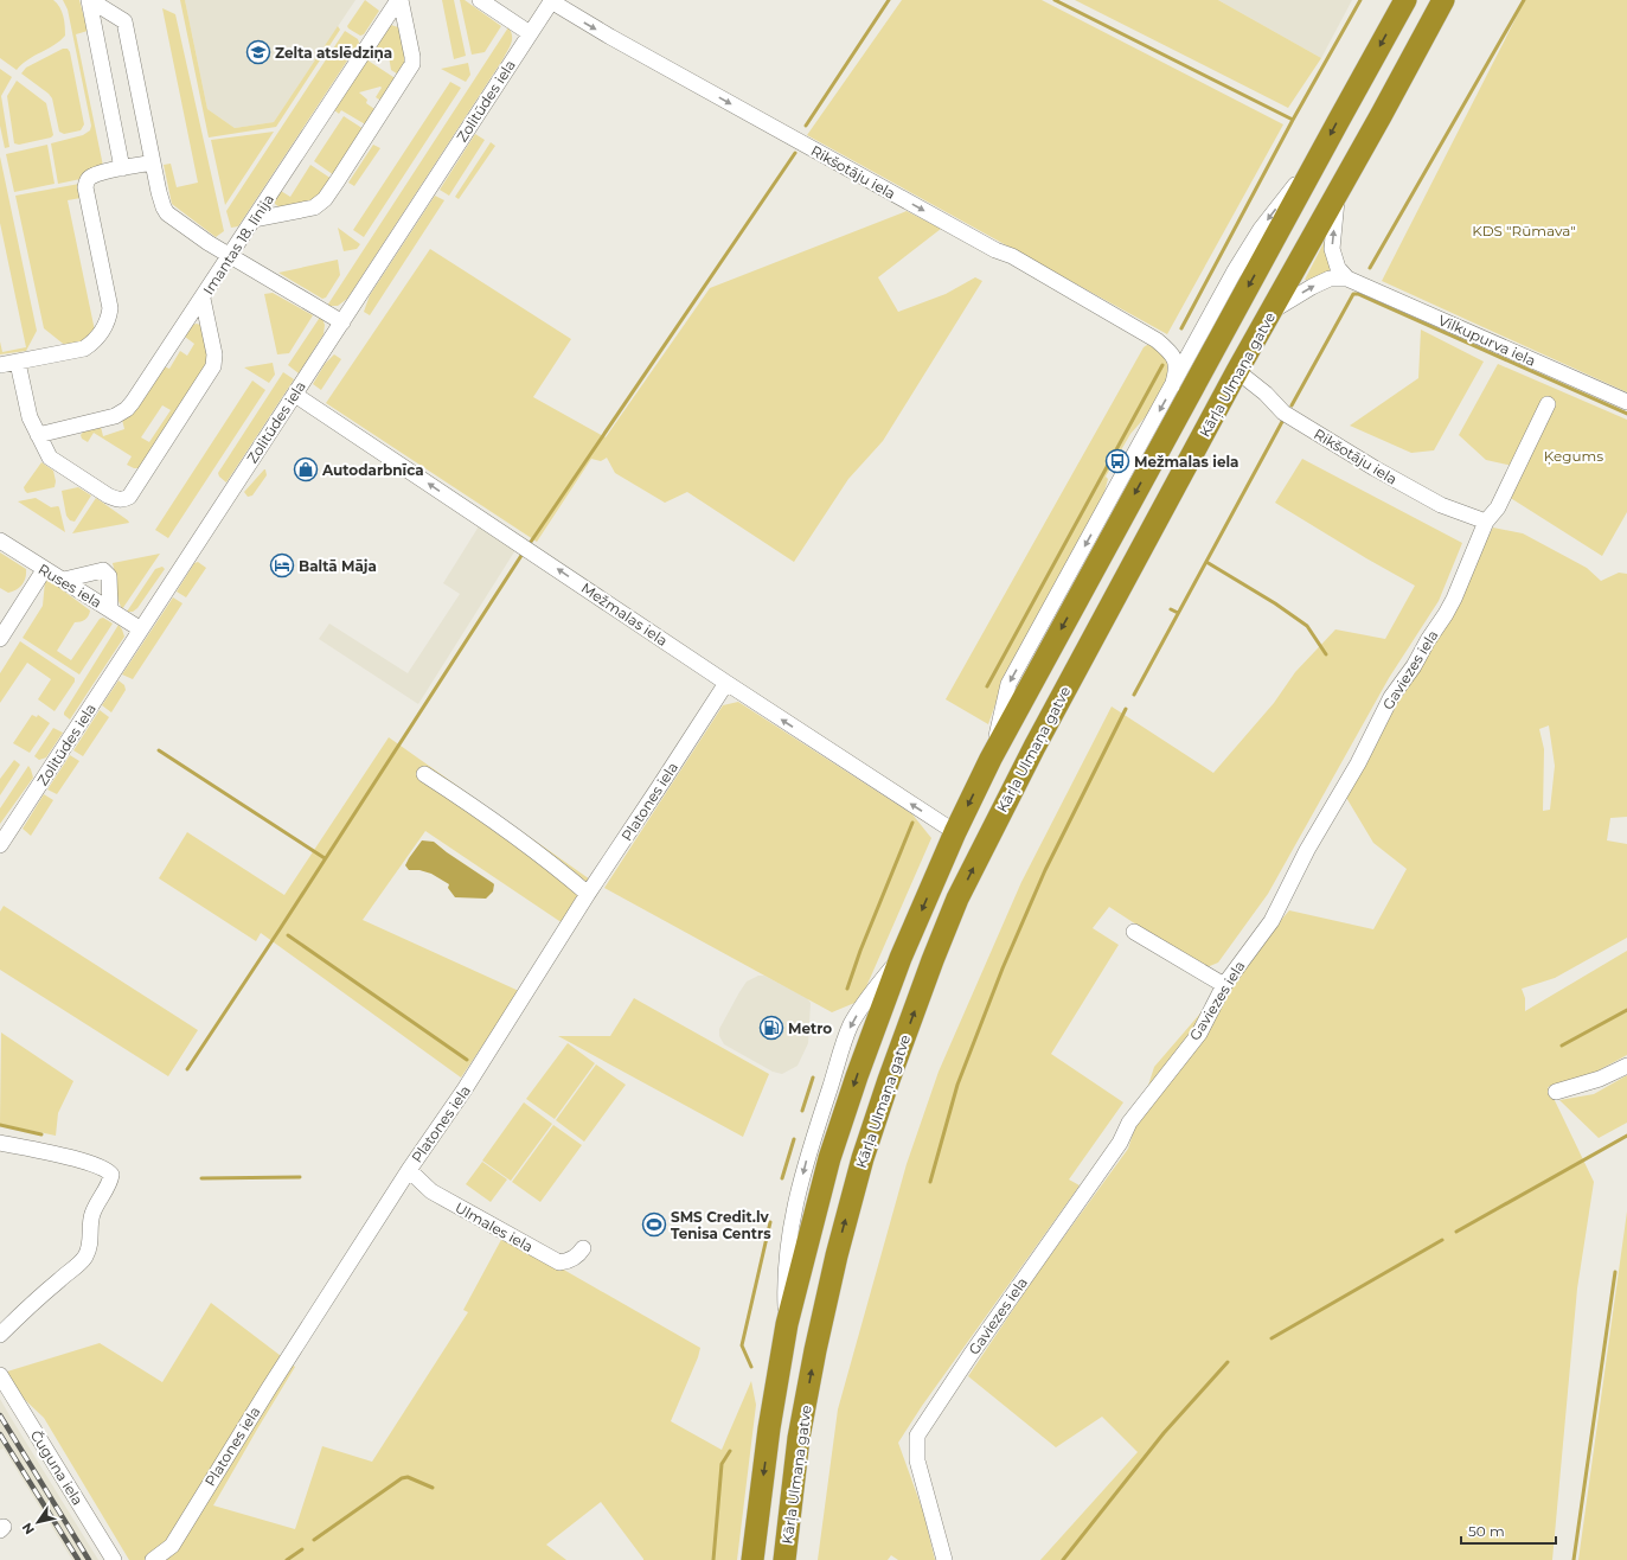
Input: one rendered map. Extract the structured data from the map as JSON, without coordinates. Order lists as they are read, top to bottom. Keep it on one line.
{"streets":{"highway":["Kārļa Ulmaņa gatve"],"street":["Zolitūdes iela","Rikšotāju iela","Imantas 18. līnija","Vilkupurva iela","Ruses iela","Mežmalas iela","Gaviezes iela","Platones iela","Ulmales iela","Čuguna iela"]},"crossings":[["Zolitūdes iela","Rikšotāju iela"],["Zolitūdes iela","Ruses iela"],["Zolitūdes iela","Mežmalas iela"],["Rikšotāju iela","Kārļa Ulmaņa gatve"],["Rikšotāju iela","Gaviezes iela"],["Mežmalas iela","Platones iela"],["Platones iela","Ulmales iela"]],"one_way":["Rikšotāju iela","Mežmalas iela"],"parks":["KDS \"Rūmava\"","Ķegums"],"places":{"school or university":["Zelta atslēdziņa"],"bus stop":["Mežmalas iela"],"shop":["Autodarbnīca"],"hotel":["Baltā Māja"],"fuel station":["Metro"],"sports":["SMS Credit.lv Tenisa Centrs"]},"scale_bar":"50 m","north":"bottom left"}
